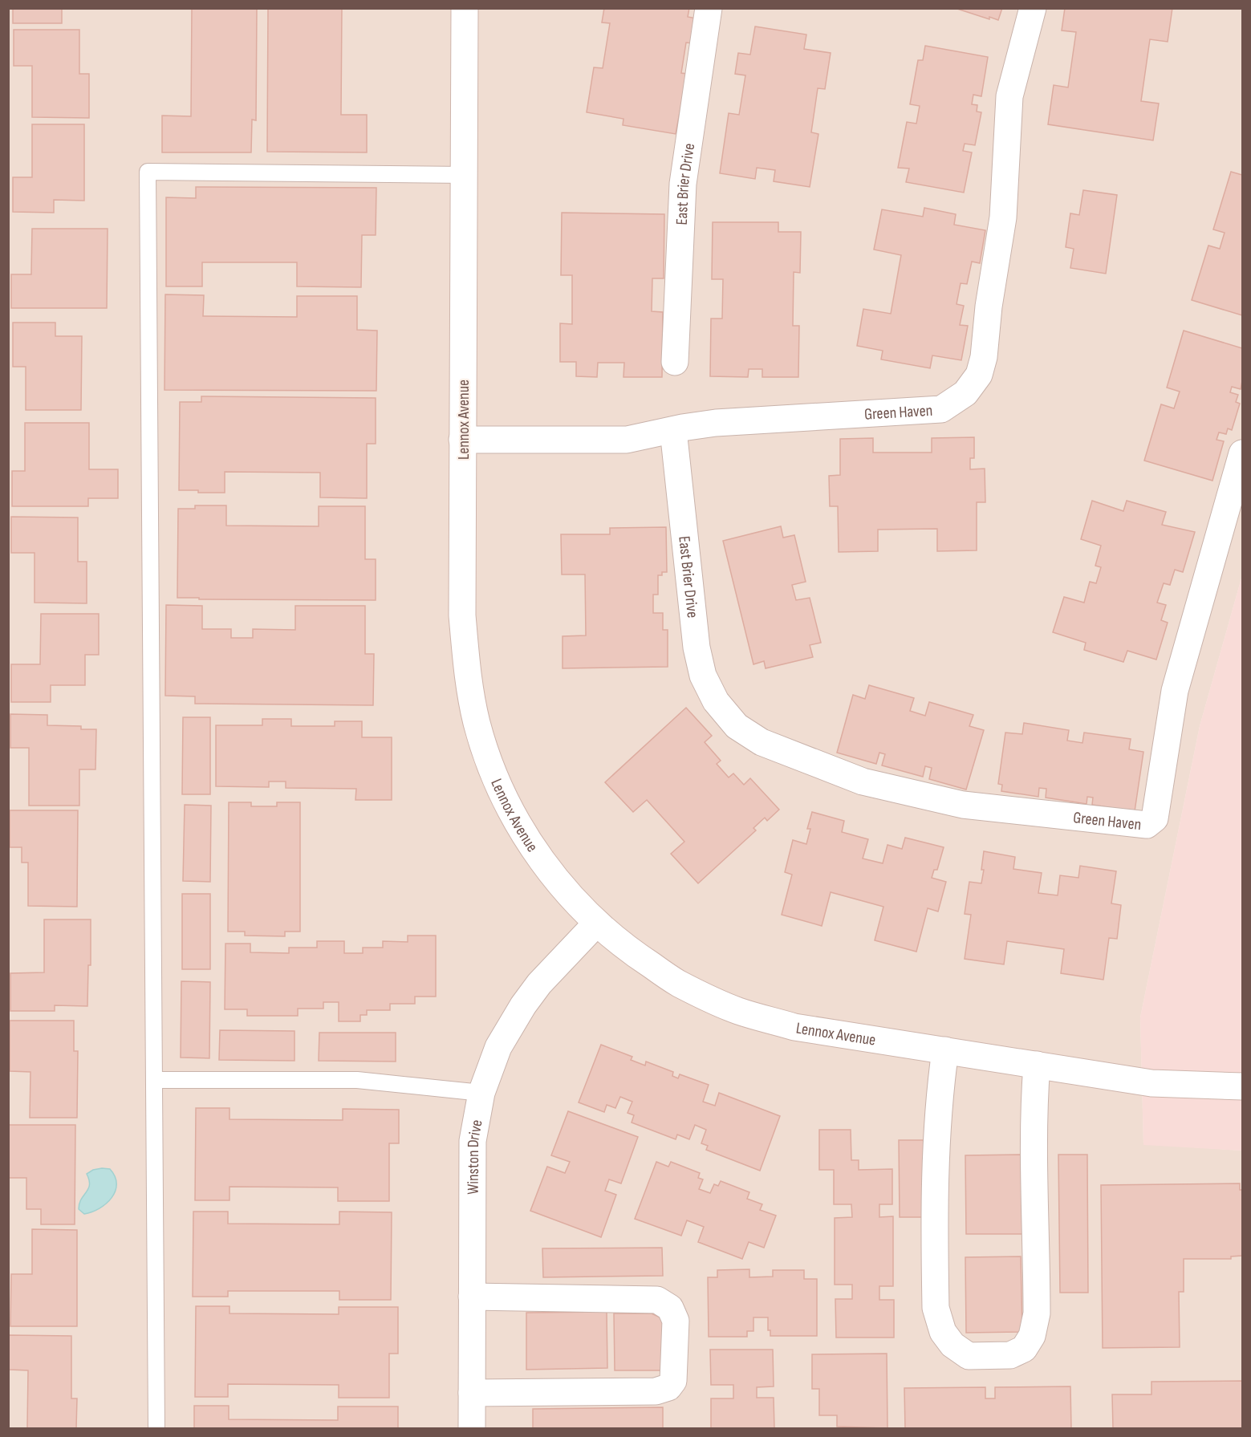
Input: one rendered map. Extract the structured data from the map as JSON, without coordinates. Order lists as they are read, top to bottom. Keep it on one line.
{"streets":{"street":["East Brier Drive","Green Haven","Lennox Avenue","Winston Drive"]},"crossings":[["East Brier Drive","Green Haven"],["Green Haven","Lennox Avenue"],["Lennox Avenue","Winston Drive"]]}
